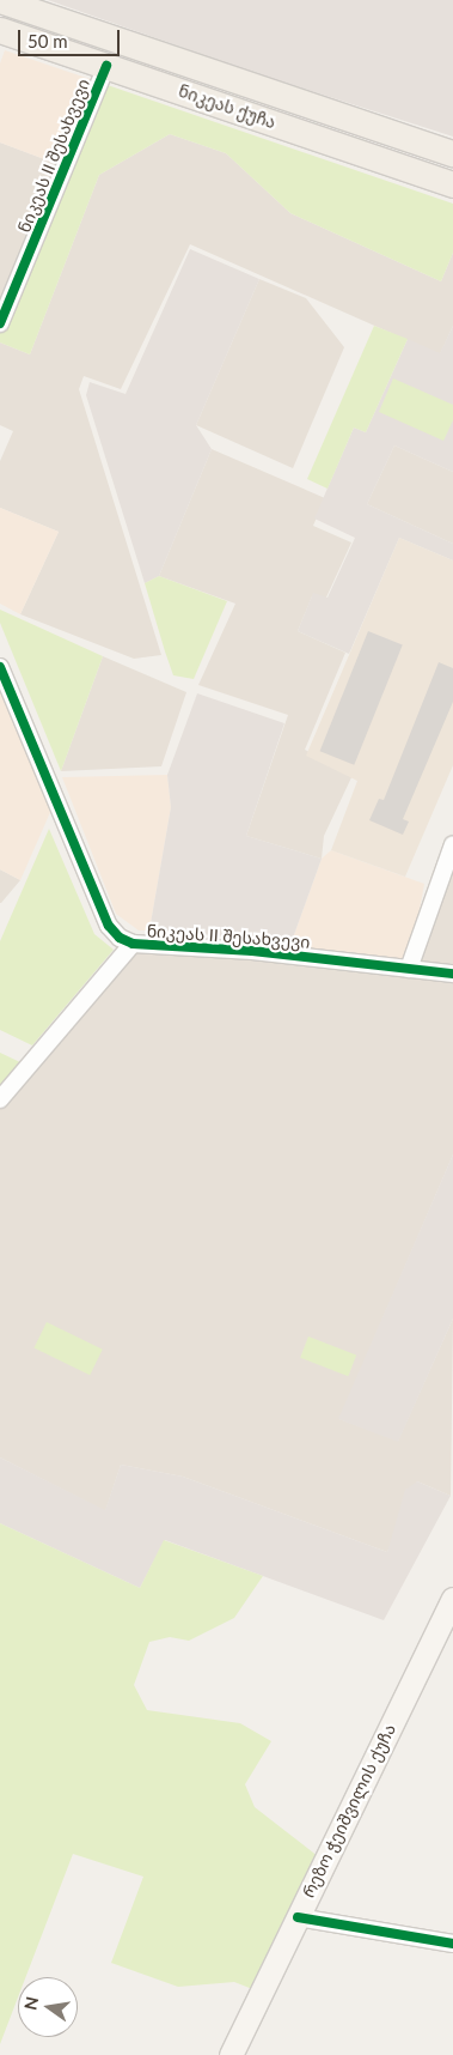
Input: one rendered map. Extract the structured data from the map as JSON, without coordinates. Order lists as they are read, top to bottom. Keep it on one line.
{"streets":{"main road":["ნიკეას ქუჩა","რეზო ჭეიშვილის ქუჩა"],"street":["ნიკეას II შესახვევი"]},"crossings":[["ნიკეას ქუჩა","ნიკეას II შესახვევი"]],"scale_bar":"50 m","north":"left"}
